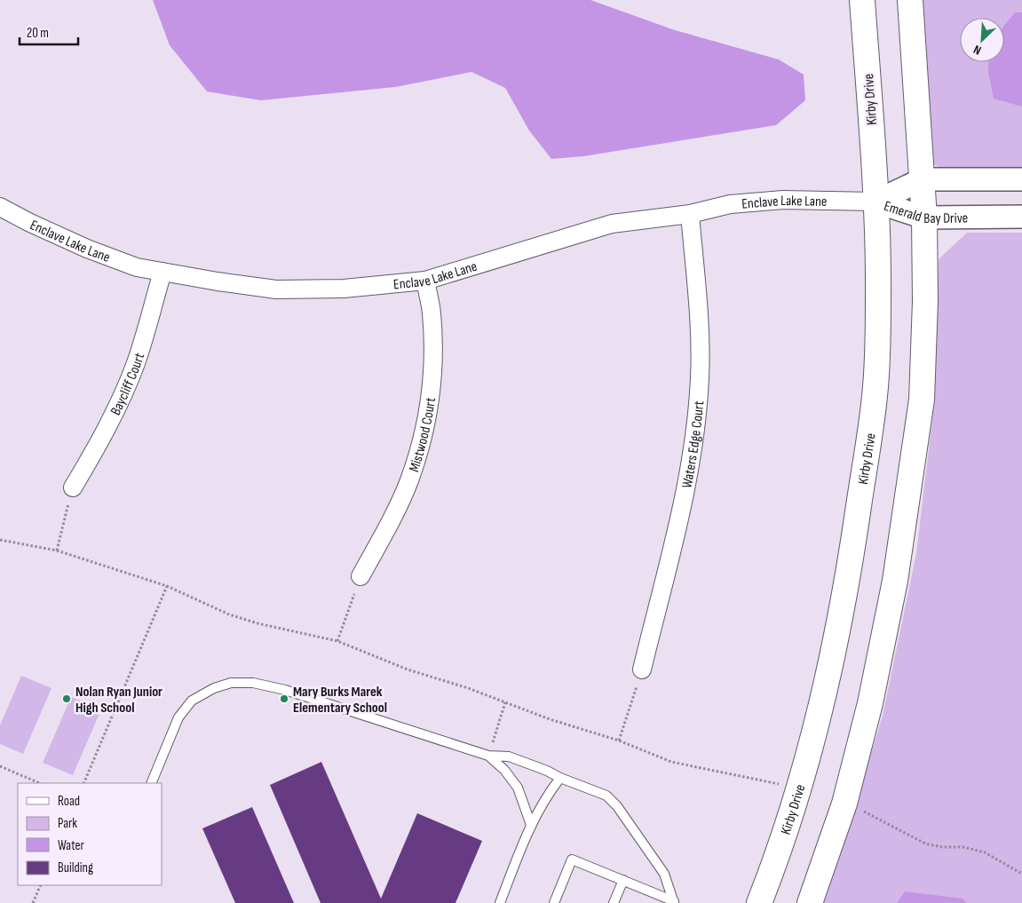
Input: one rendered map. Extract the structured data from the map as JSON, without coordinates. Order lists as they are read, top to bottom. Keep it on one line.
{"streets":{"main road":["Kirby Drive"],"street":["Enclave Lake Lane","Emerald Bay Drive","Baycliff Court","Mistwood Court","Waters Edge Court"]},"crossings":[["Kirby Drive","Enclave Lake Lane"],["Kirby Drive","Emerald Bay Drive"],["Enclave Lake Lane","Emerald Bay Drive"],["Enclave Lake Lane","Baycliff Court"],["Enclave Lake Lane","Mistwood Court"],["Enclave Lake Lane","Waters Edge Court"]],"places":["Nolan Ryan Junior High School","Mary Burks Marek Elementary School"],"legend":["Road","Park","Water","Building"],"scale_bar":"20 m","north":"bottom left"}
